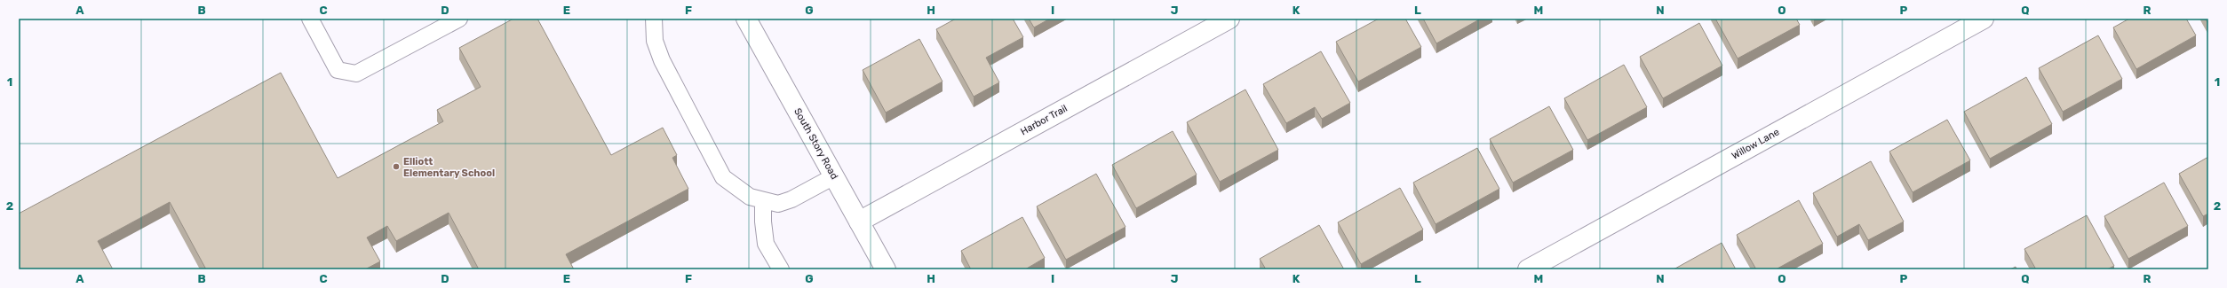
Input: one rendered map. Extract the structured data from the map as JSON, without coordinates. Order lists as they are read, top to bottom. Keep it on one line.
{"streets":{"street":["Harbor Trail","South Story Road","Willow Lane"]},"crossings":[["Harbor Trail","South Story Road"]],"places":["Elliott Elementary School"],"grid":{"columns":["A","B","C","D","E","F","G","H","I","J","K","L","M","N","O","P","Q","R"],"rows":["1","2"]}}
